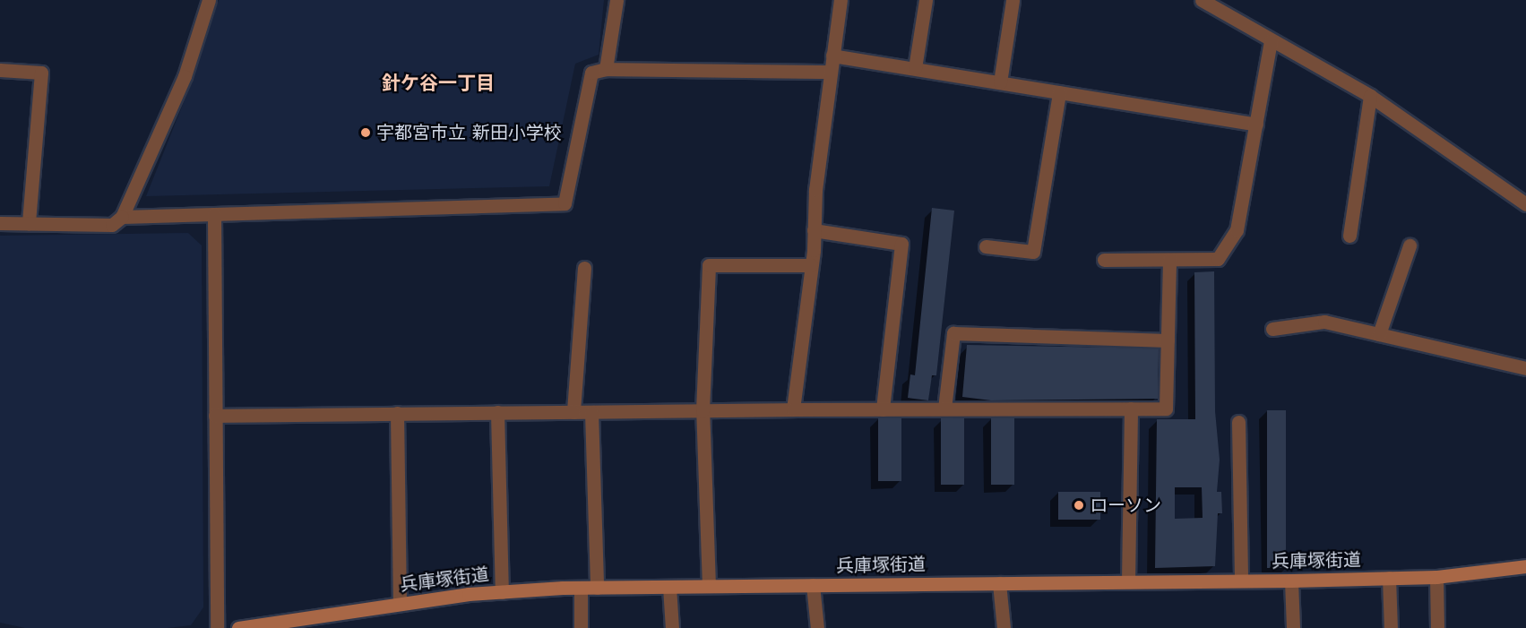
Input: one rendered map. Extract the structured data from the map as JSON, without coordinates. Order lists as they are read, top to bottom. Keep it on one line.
{"streets":{"street":["兵庫塚街道"]},"districts":["針ケ谷一丁目"],"places":["宇都宮市立 新田小学校","ローソン"]}
